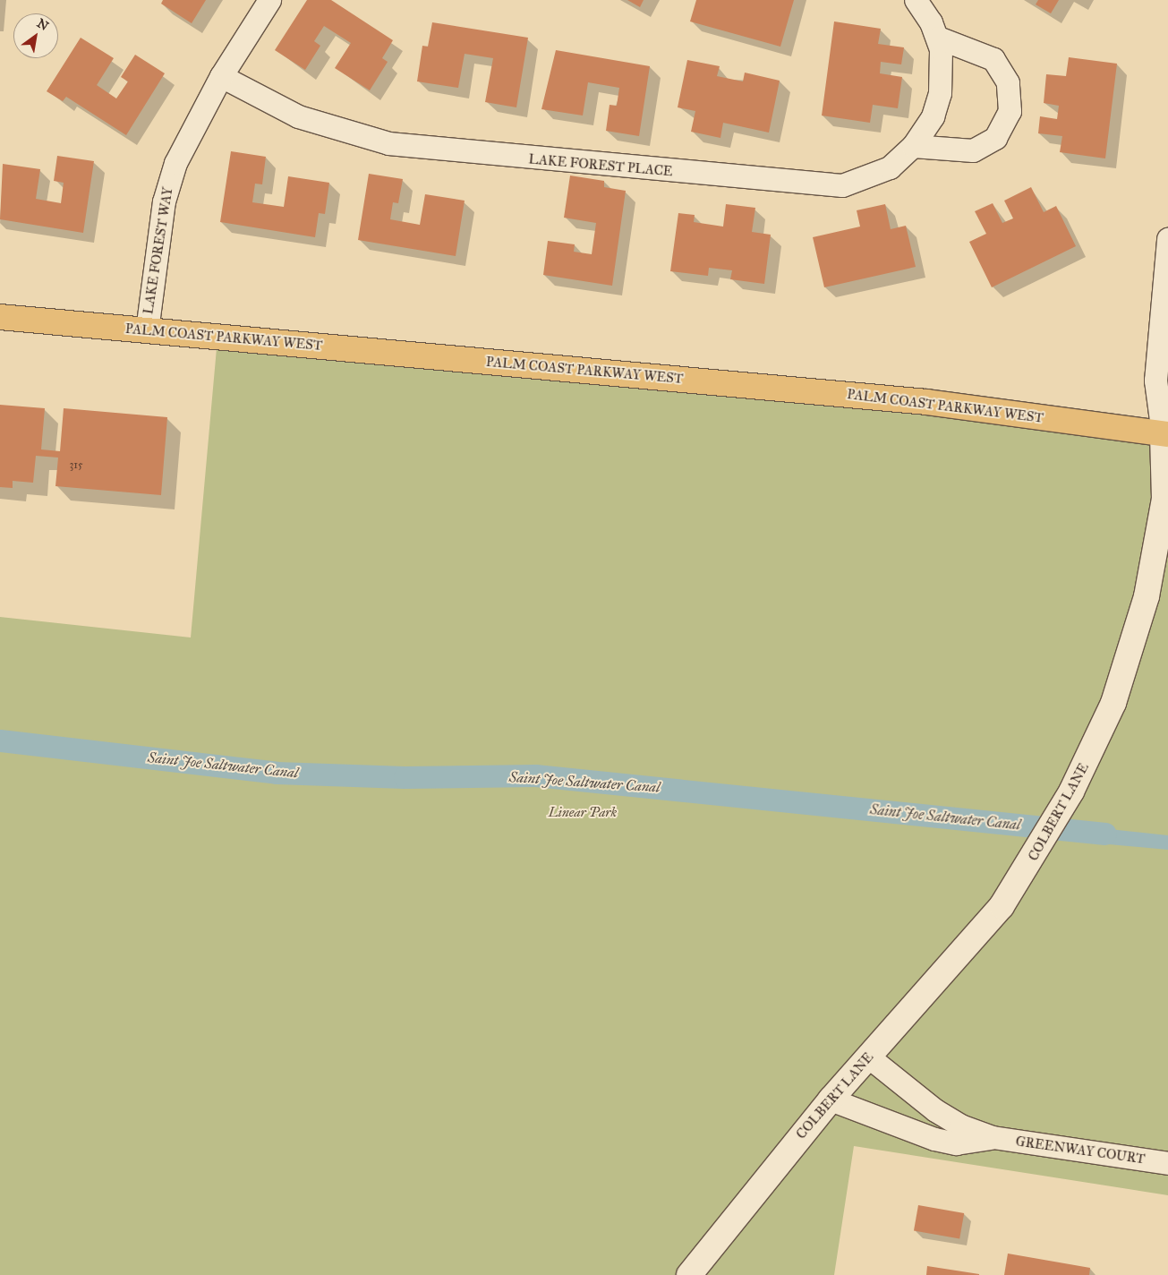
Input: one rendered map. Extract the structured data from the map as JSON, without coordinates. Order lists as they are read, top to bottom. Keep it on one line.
{"streets":{"main road":["PALM COAST PARKWAY WEST"],"street":["LAKE FOREST PLACE","LAKE FOREST WAY","COLBERT LANE","GREENWAY COURT"]},"crossings":[["LAKE FOREST PLACE","LAKE FOREST WAY"],["LAKE FOREST WAY","PALM COAST PARKWAY WEST"],["PALM COAST PARKWAY WEST","COLBERT LANE"]],"water":["Saint Joe Saltwater Canal"],"parks":["Linear Park"],"house_numbers":["315"],"north":"top right"}
